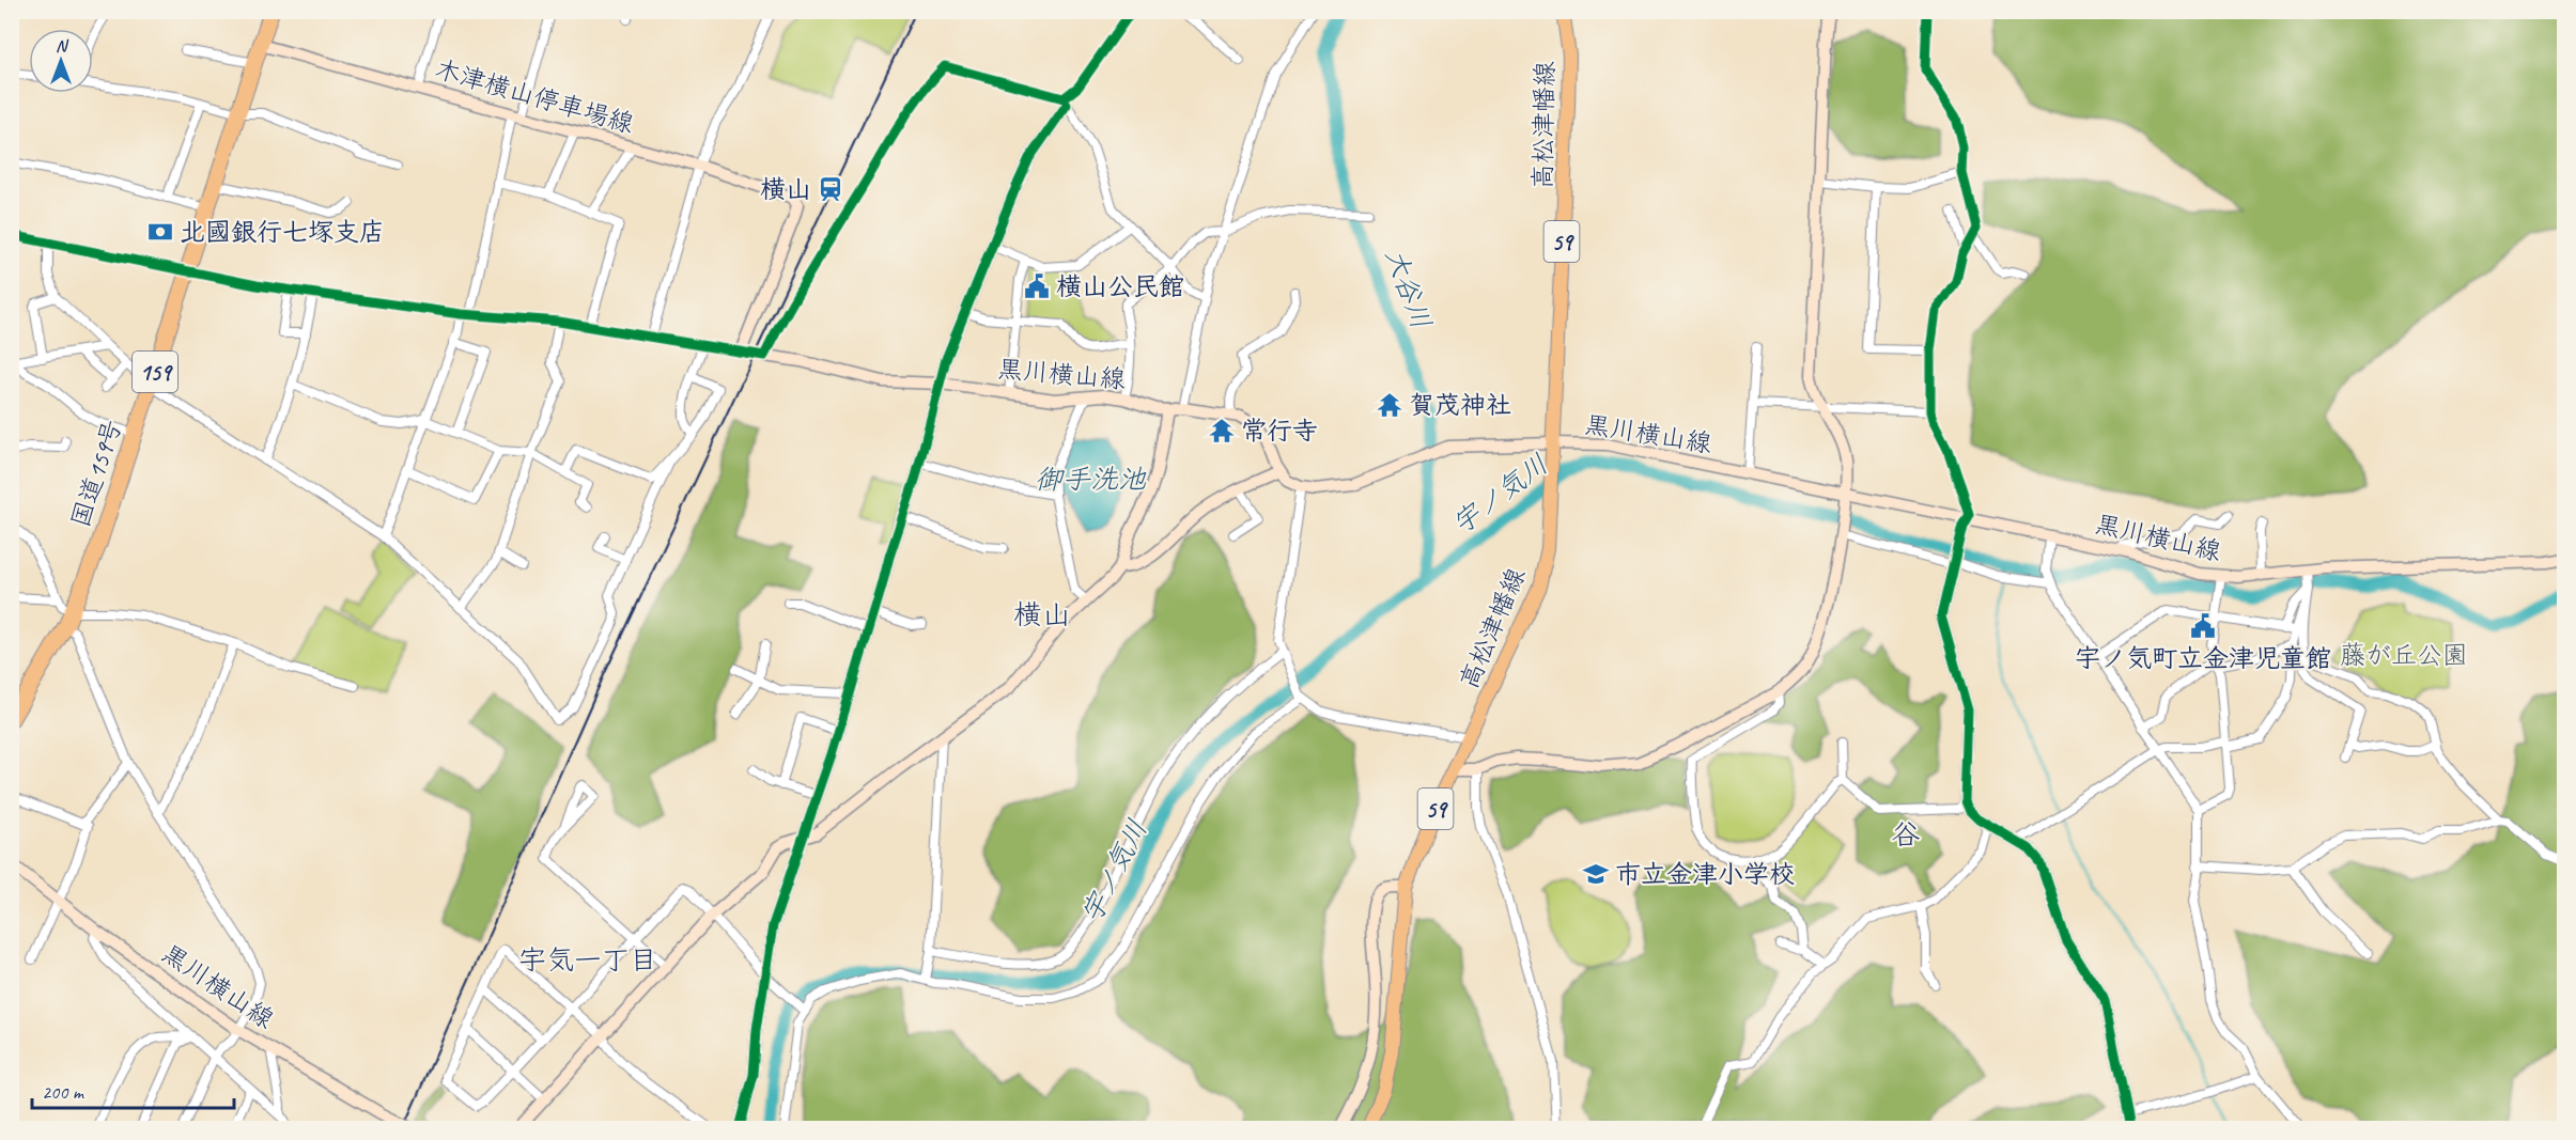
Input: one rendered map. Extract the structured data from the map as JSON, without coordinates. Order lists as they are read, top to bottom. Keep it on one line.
{"streets":{"highway":["159","国道159号"],"main road":["高松津幡線","59"],"street":["木津横山停車場線","黒川横山線"]},"crossings":[["木津横山停車場線","国道159号"],["高松津幡線","黒川横山線"]],"districts":["横山","谷","宇気一丁目"],"water":["大谷川","御手洗池","宇ノ気川"],"parks":["藤が丘公園"],"places":{"station":["横山"],"bank":["北國銀行七塚支店"],"public building":["横山公民館","宇ノ気町立金津児童館"],"temple":["賀茂神社","常行寺"],"school or university":["市立金津小学校"]},"scale_bar":"200 m","north":"top"}
